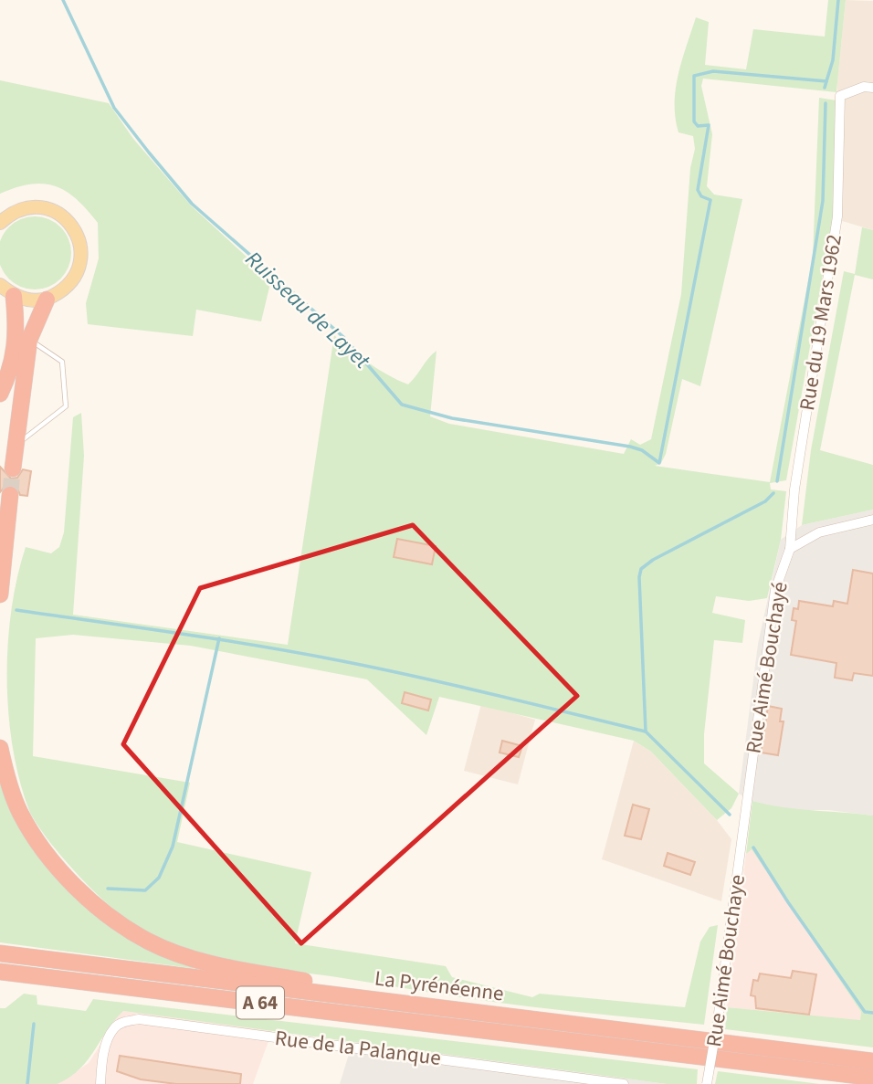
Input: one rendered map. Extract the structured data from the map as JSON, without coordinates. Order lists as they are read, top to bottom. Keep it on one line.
{"streets":{"highway":["La Pyrénéenne","A 64"],"street":["Rue du 19 Mars 1962","Rue Aimé Bouchayé","Rue Aimé Bouchaye","Rue de la Palanque"]},"crossings":[["Rue du 19 Mars 1962","Rue Aimé Bouchayé"],["Rue Aimé Bouchayé","Rue Aimé Bouchaye"]],"water":["Ruisseau de Layet"]}
